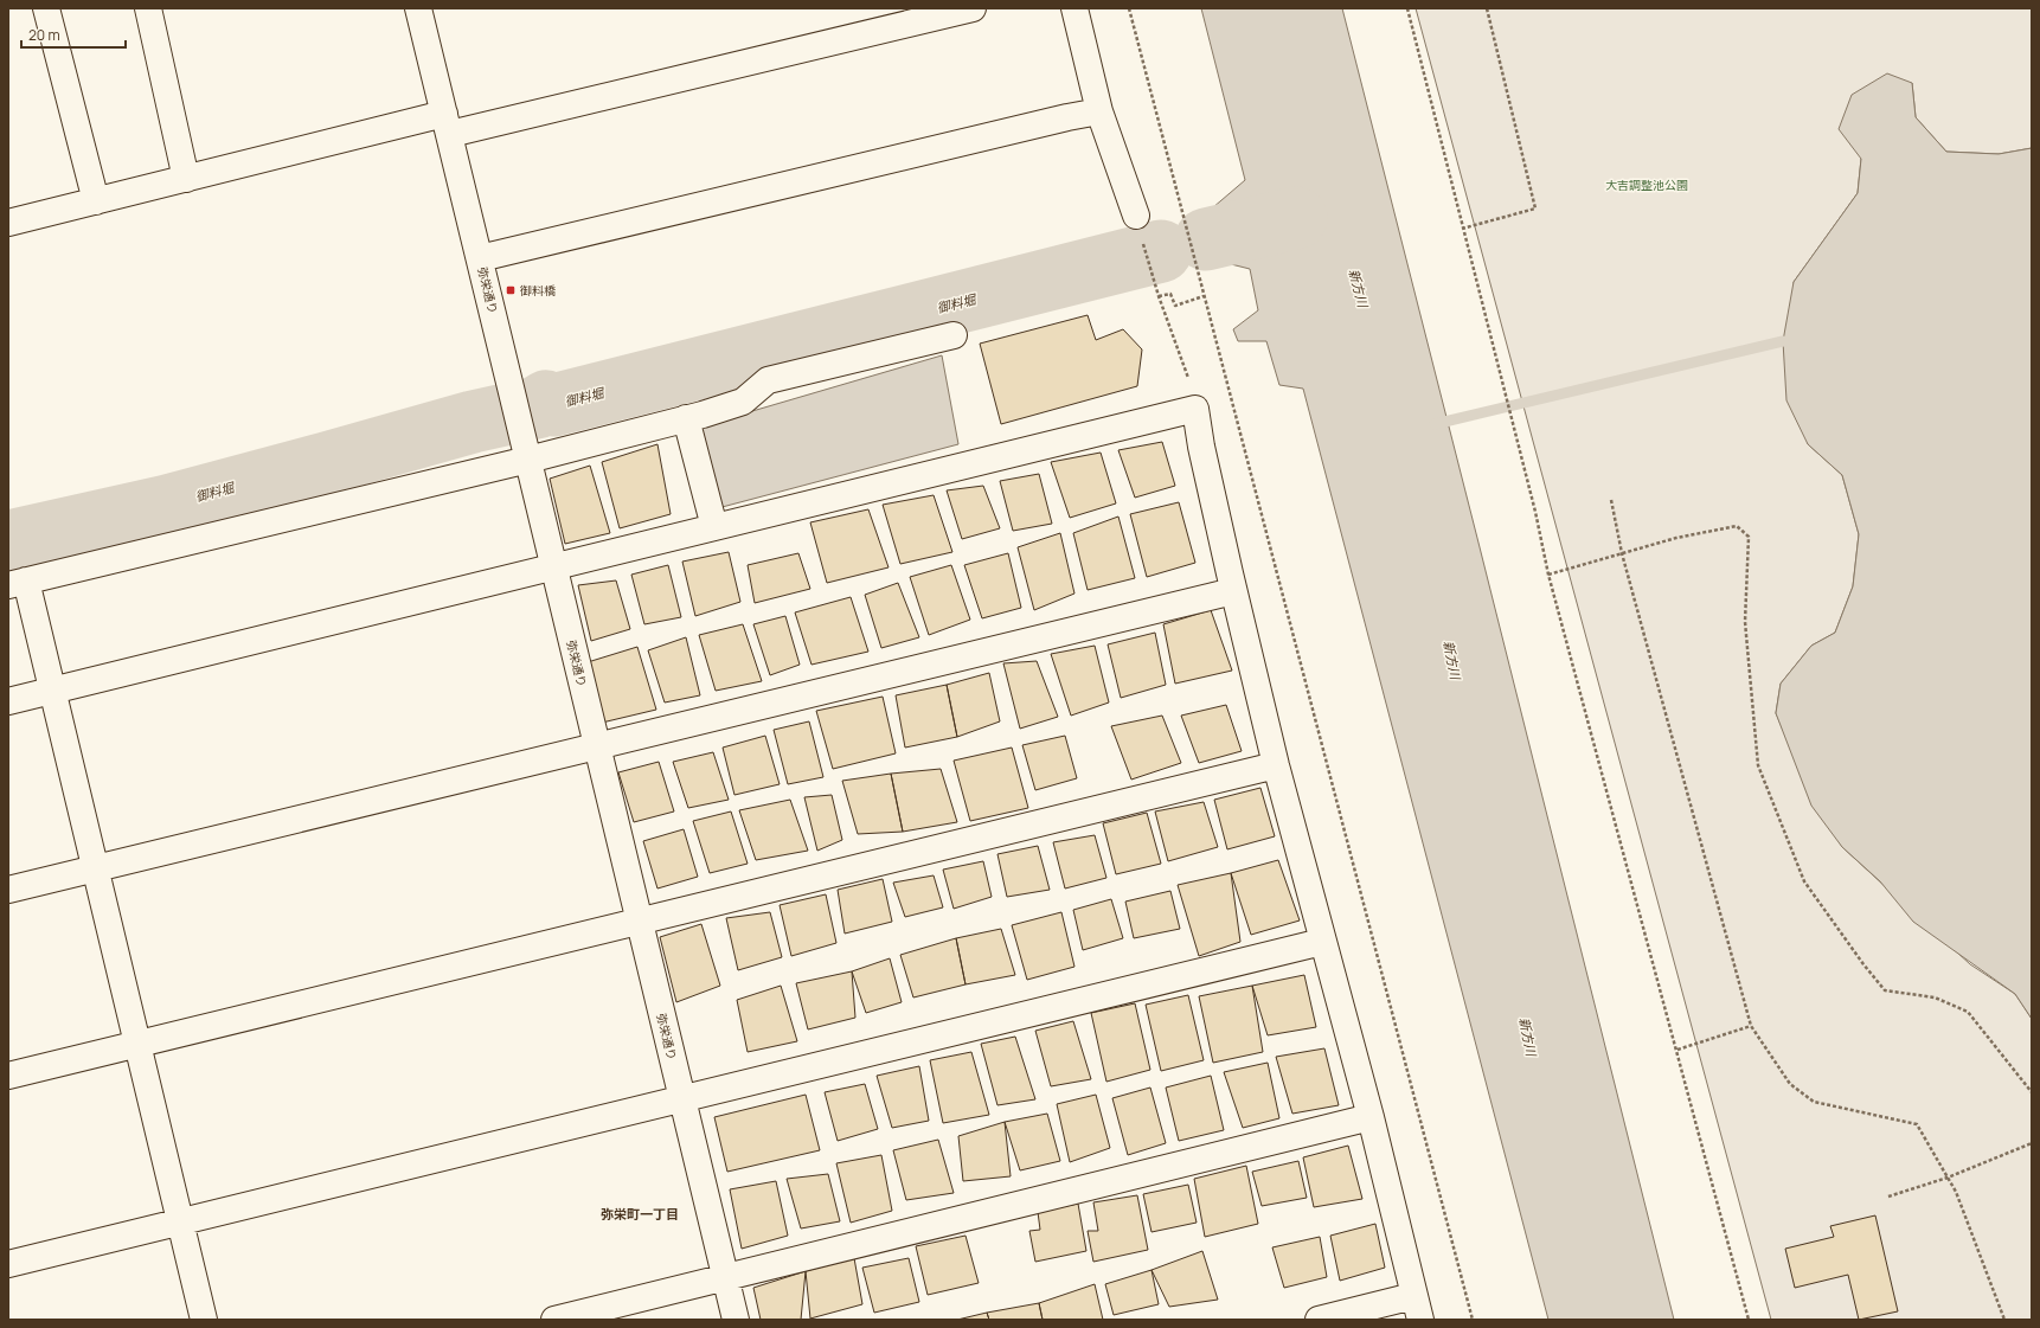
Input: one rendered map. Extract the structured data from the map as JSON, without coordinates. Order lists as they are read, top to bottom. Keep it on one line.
{"streets":{"street":["弥栄通り"]},"districts":["弥栄町一丁目"],"water":["新方川","御料堀"],"parks":["大吉調整池公園"],"places":{"transit":["御料橋"]},"scale_bar":"20 m"}
